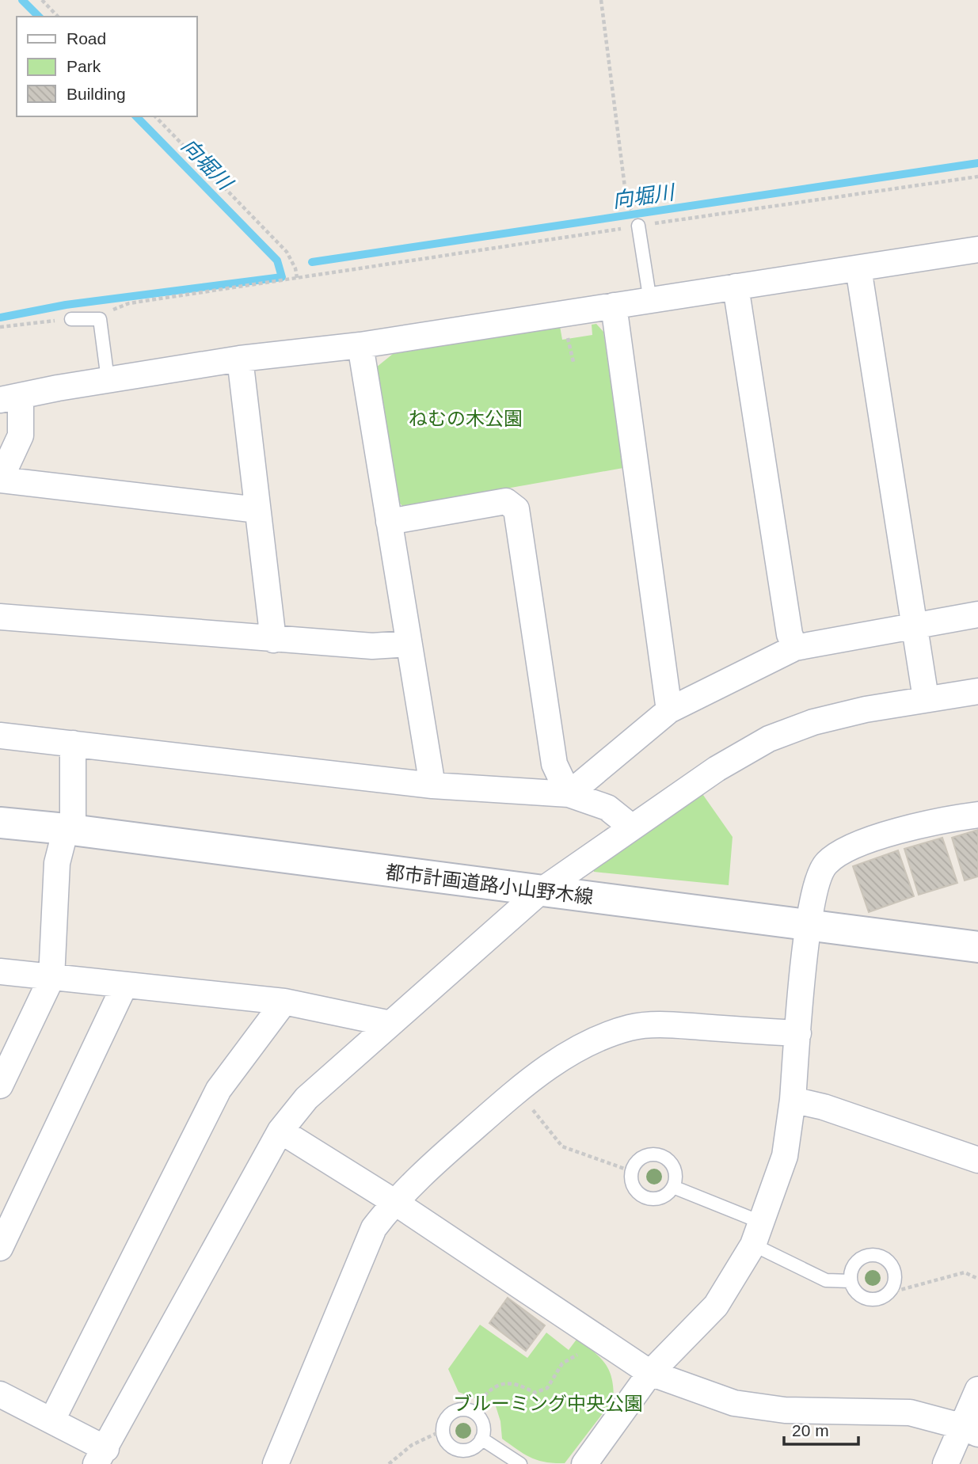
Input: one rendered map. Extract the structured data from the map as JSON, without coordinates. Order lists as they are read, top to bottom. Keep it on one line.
{"streets":{"street":["都市計画道路小山野木線"]},"water":["向堀川"],"parks":["ねむの木公園","ブルーミング中央公園"],"legend":["Road","Park","Building"],"scale_bar":"20 m"}
